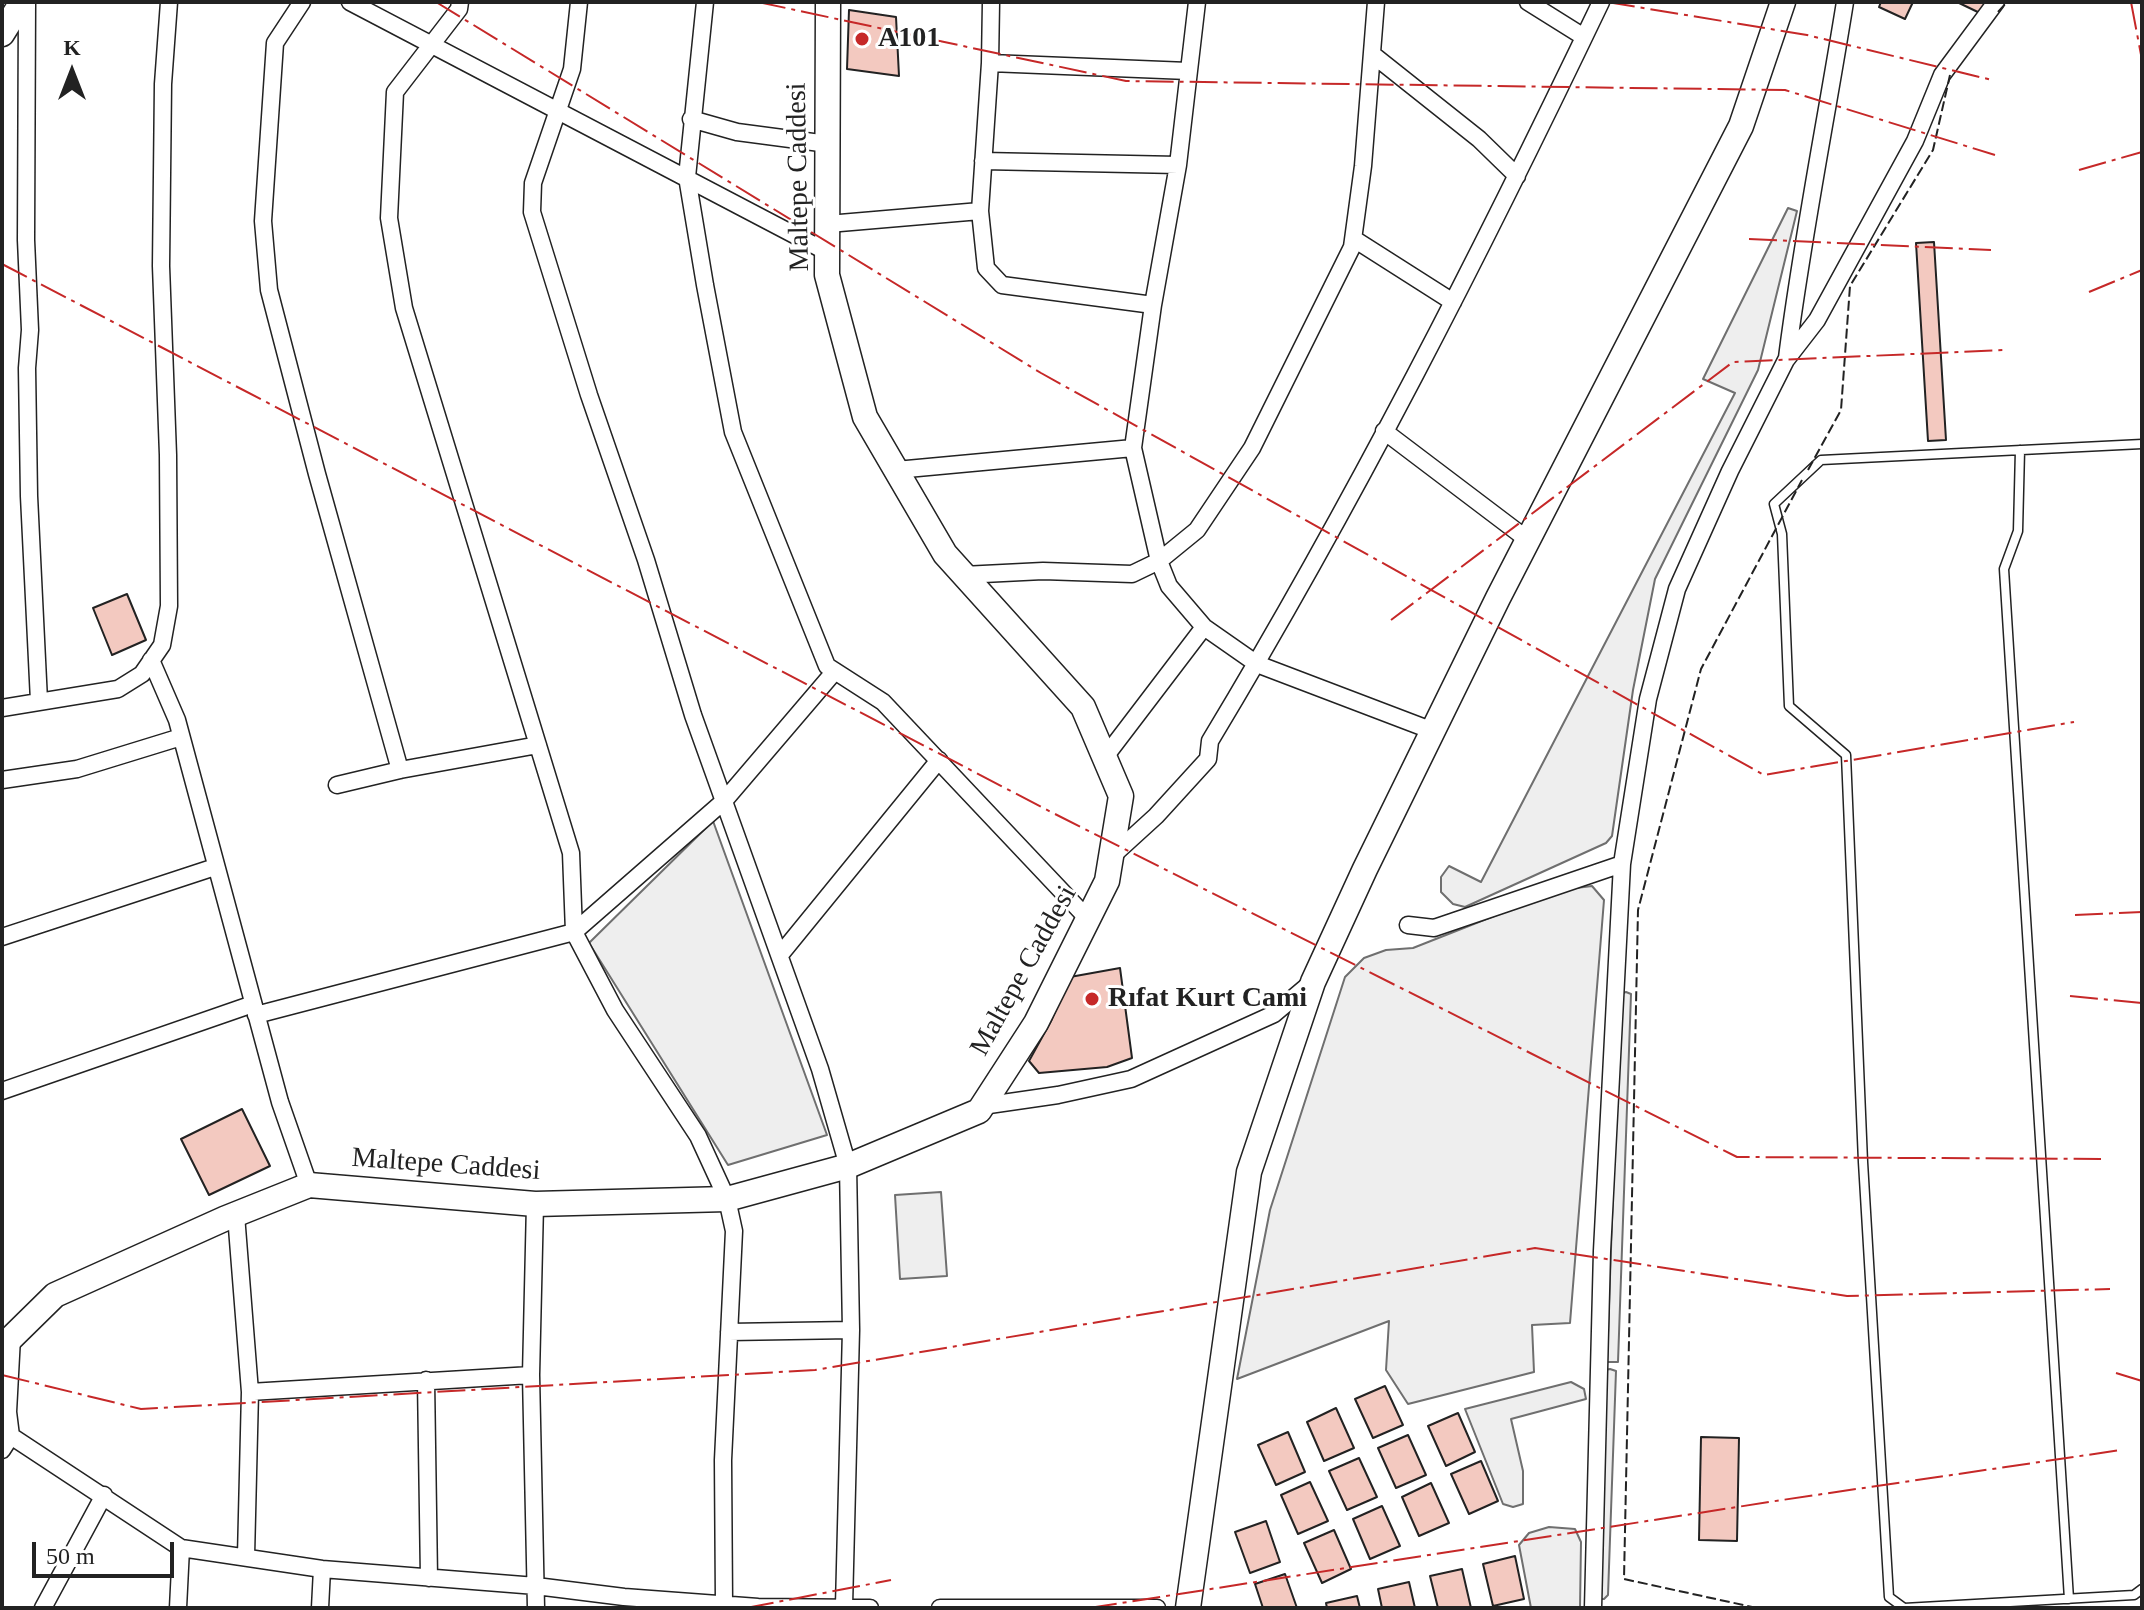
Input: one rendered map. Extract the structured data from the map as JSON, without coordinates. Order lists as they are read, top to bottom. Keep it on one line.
{"streets":{"street":["Maltepe Caddesi"]},"places":["A101","Rıfat Kurt Cami"],"scale_bar":"50 m","north":"top"}
